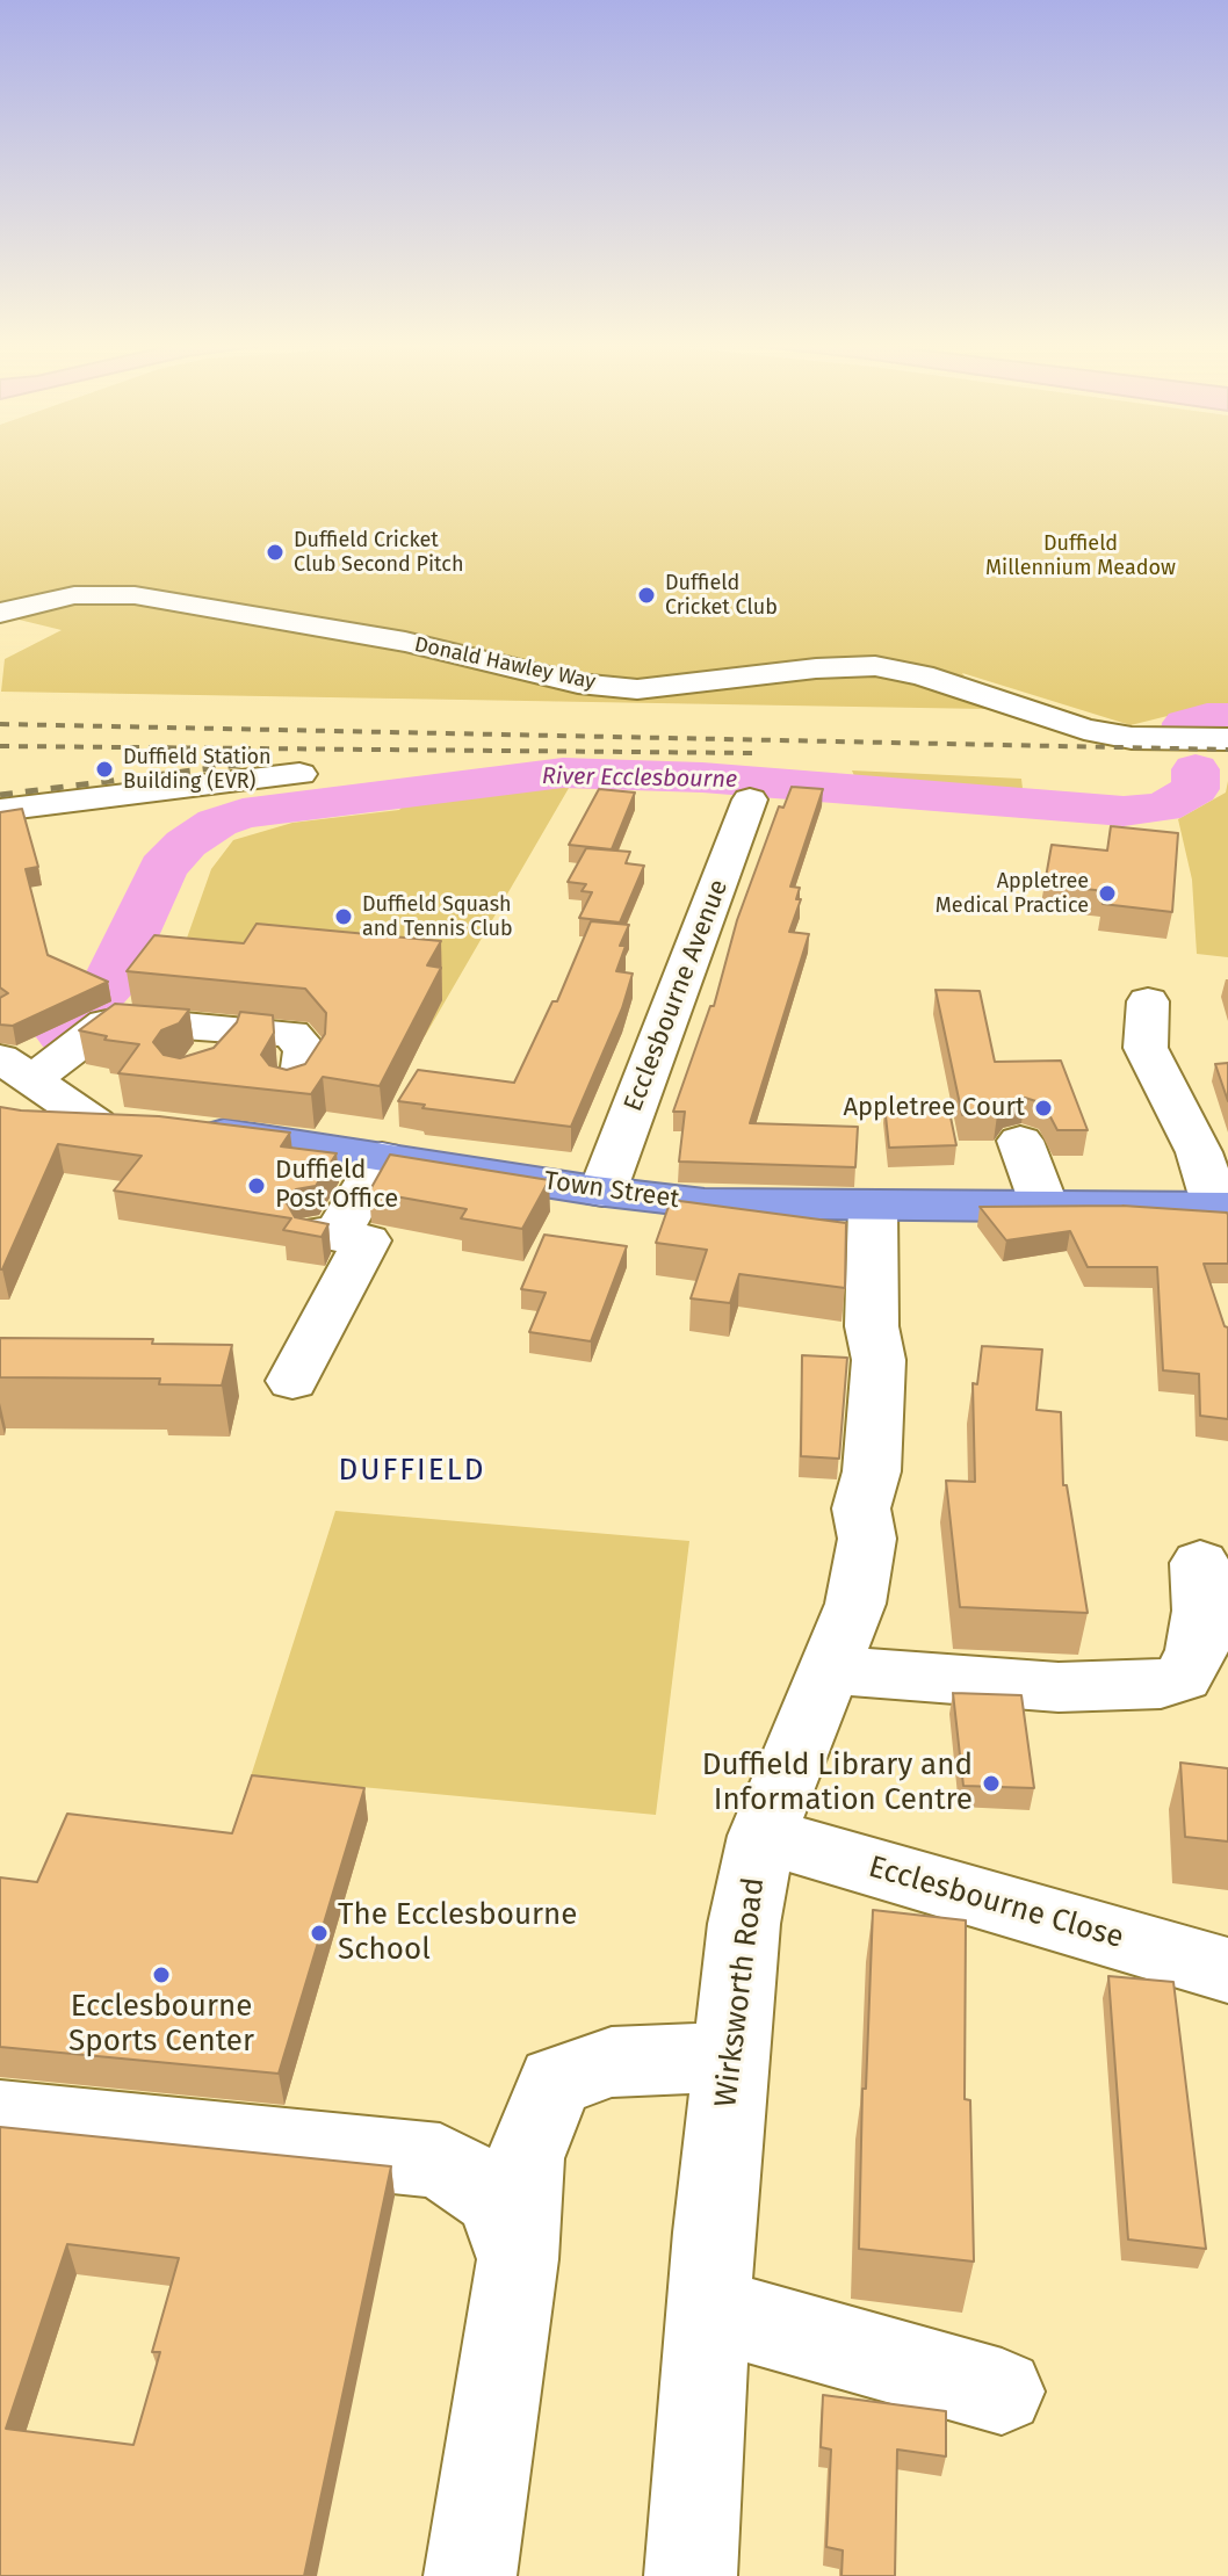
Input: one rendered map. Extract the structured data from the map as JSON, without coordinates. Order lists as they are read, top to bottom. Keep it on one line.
{"streets":{"highway":["Town Street"],"street":["Donald Hawley Way","Ecclesbourne Avenue","Ecclesbourne Close","Wirksworth Road"]},"crossings":[["Ecclesbourne Avenue","Town Street"],["Town Street","Wirksworth Road"],["Ecclesbourne Close","Wirksworth Road"]],"districts":["DUFFIELD"],"water":["River Ecclesbourne"],"parks":["Duffield Millennium Meadow"],"places":["Duffield Cricket Club Second Pitch","Duffield Cricket Club","Duffield Station Building (EVR)","Appletree Medical Practice","Duffield Squash and Tennis Club","Appletree Court","Duffield Post Office","Duffield Library and Information Centre","The Ecclesbourne School","Ecclesbourne Sports Center"]}
